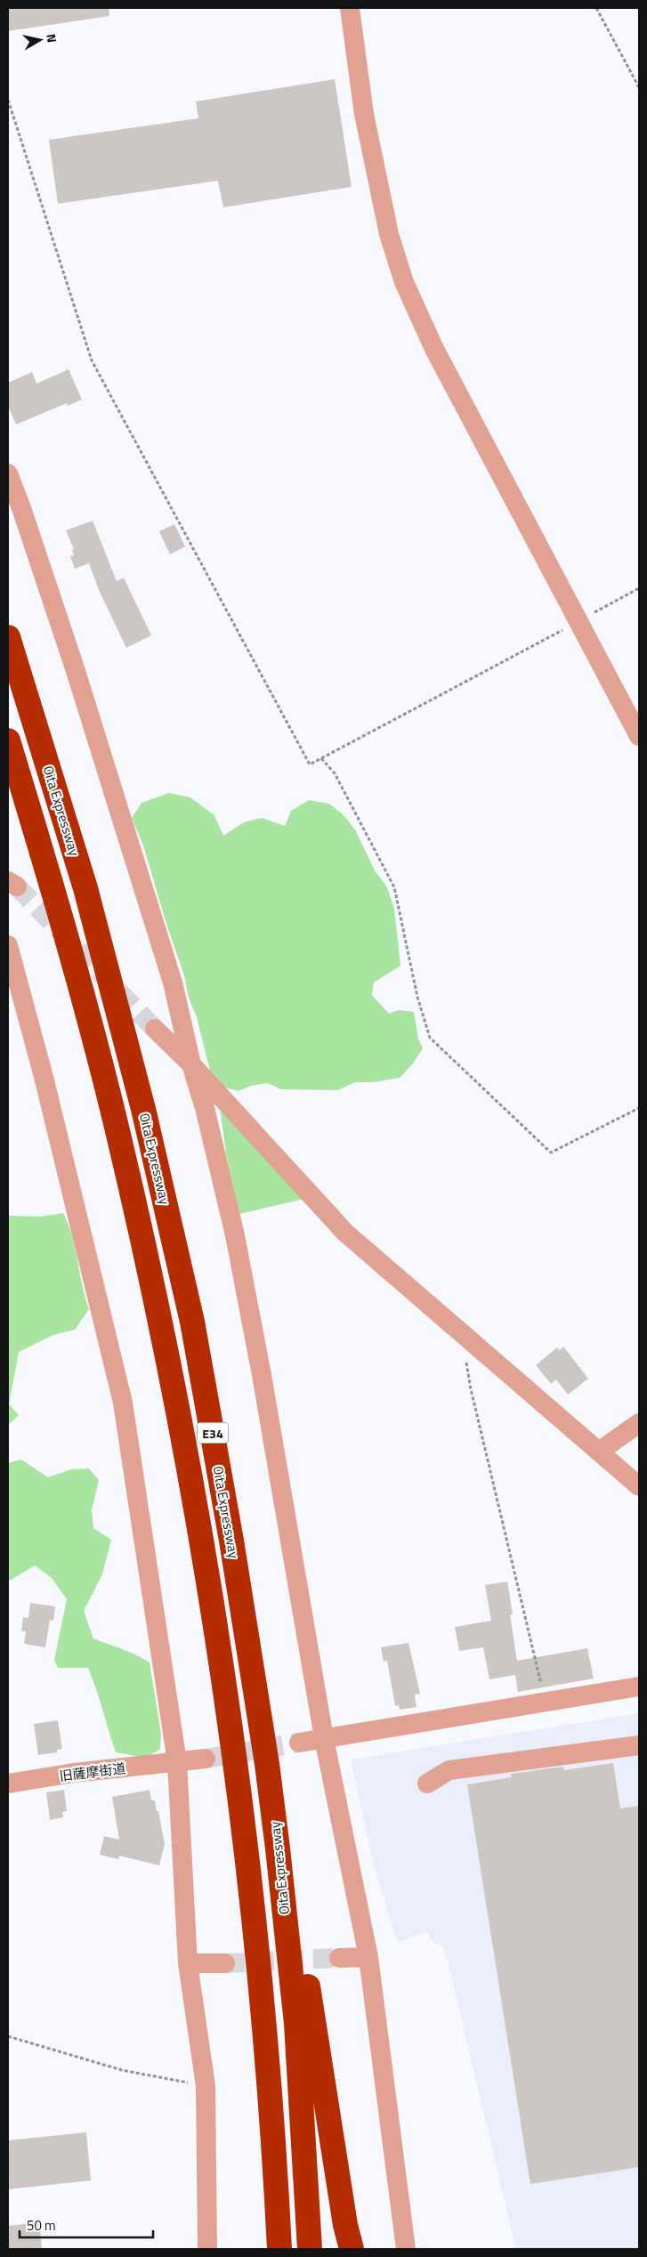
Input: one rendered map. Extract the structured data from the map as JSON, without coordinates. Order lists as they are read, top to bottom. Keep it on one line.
{"streets":{"highway":["Oita Expressway","E34"],"street":["旧薩摩街道"]},"scale_bar":"50 m","north":"right"}
